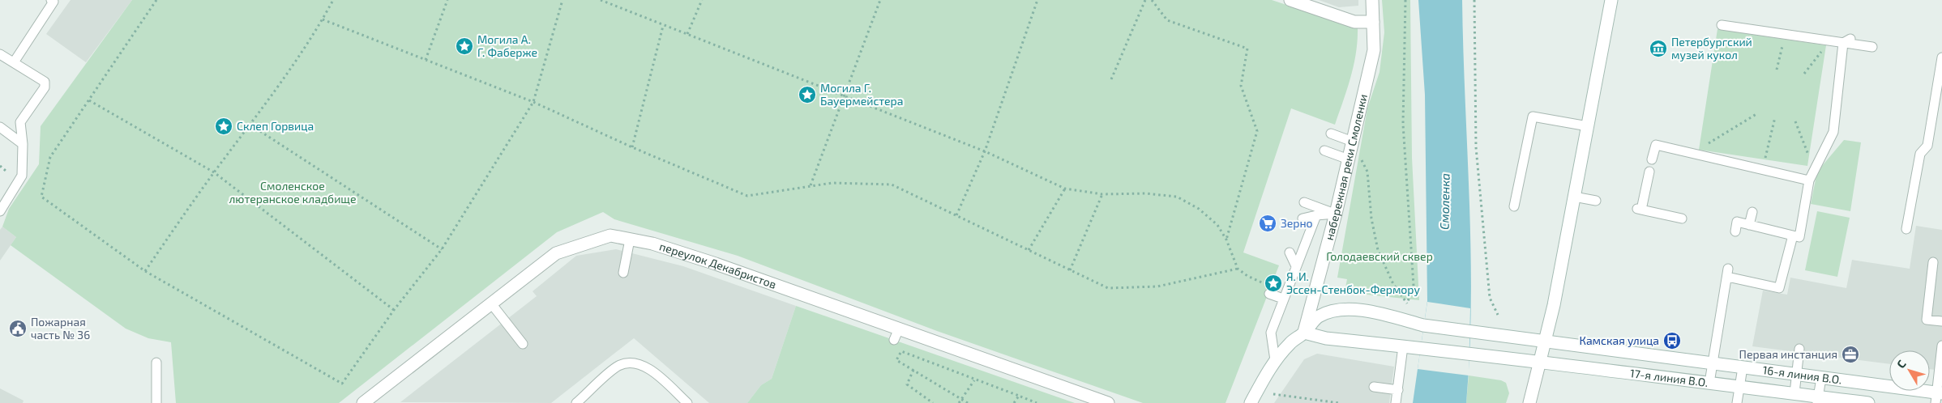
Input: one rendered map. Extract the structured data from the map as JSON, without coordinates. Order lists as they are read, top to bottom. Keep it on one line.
{"streets":{"street":["набережная реки Смоленки","переулок Декабристов","16-я линия В.О.","17-я линия В.О."]},"crossings":[["набережная реки Смоленки","16-я линия В.О."]],"water":["Смоленка"],"parks":["Смоленское лютеранское кладбище","Голодаевский сквер"],"places":{"place":["Могила А. Г. Фаберже","Могила Г. Бауермейстера","Склеп Горвица","Я. И. Эссен-Стенбок-Фермору"],"museum":["Петербургский музей кукол"],"supermarket":["Зерно"],"public building":["Пожарная часть № 36"],"bus stop":["Камская улица"],"office":["Первая инстанция"]},"north":"top left"}
